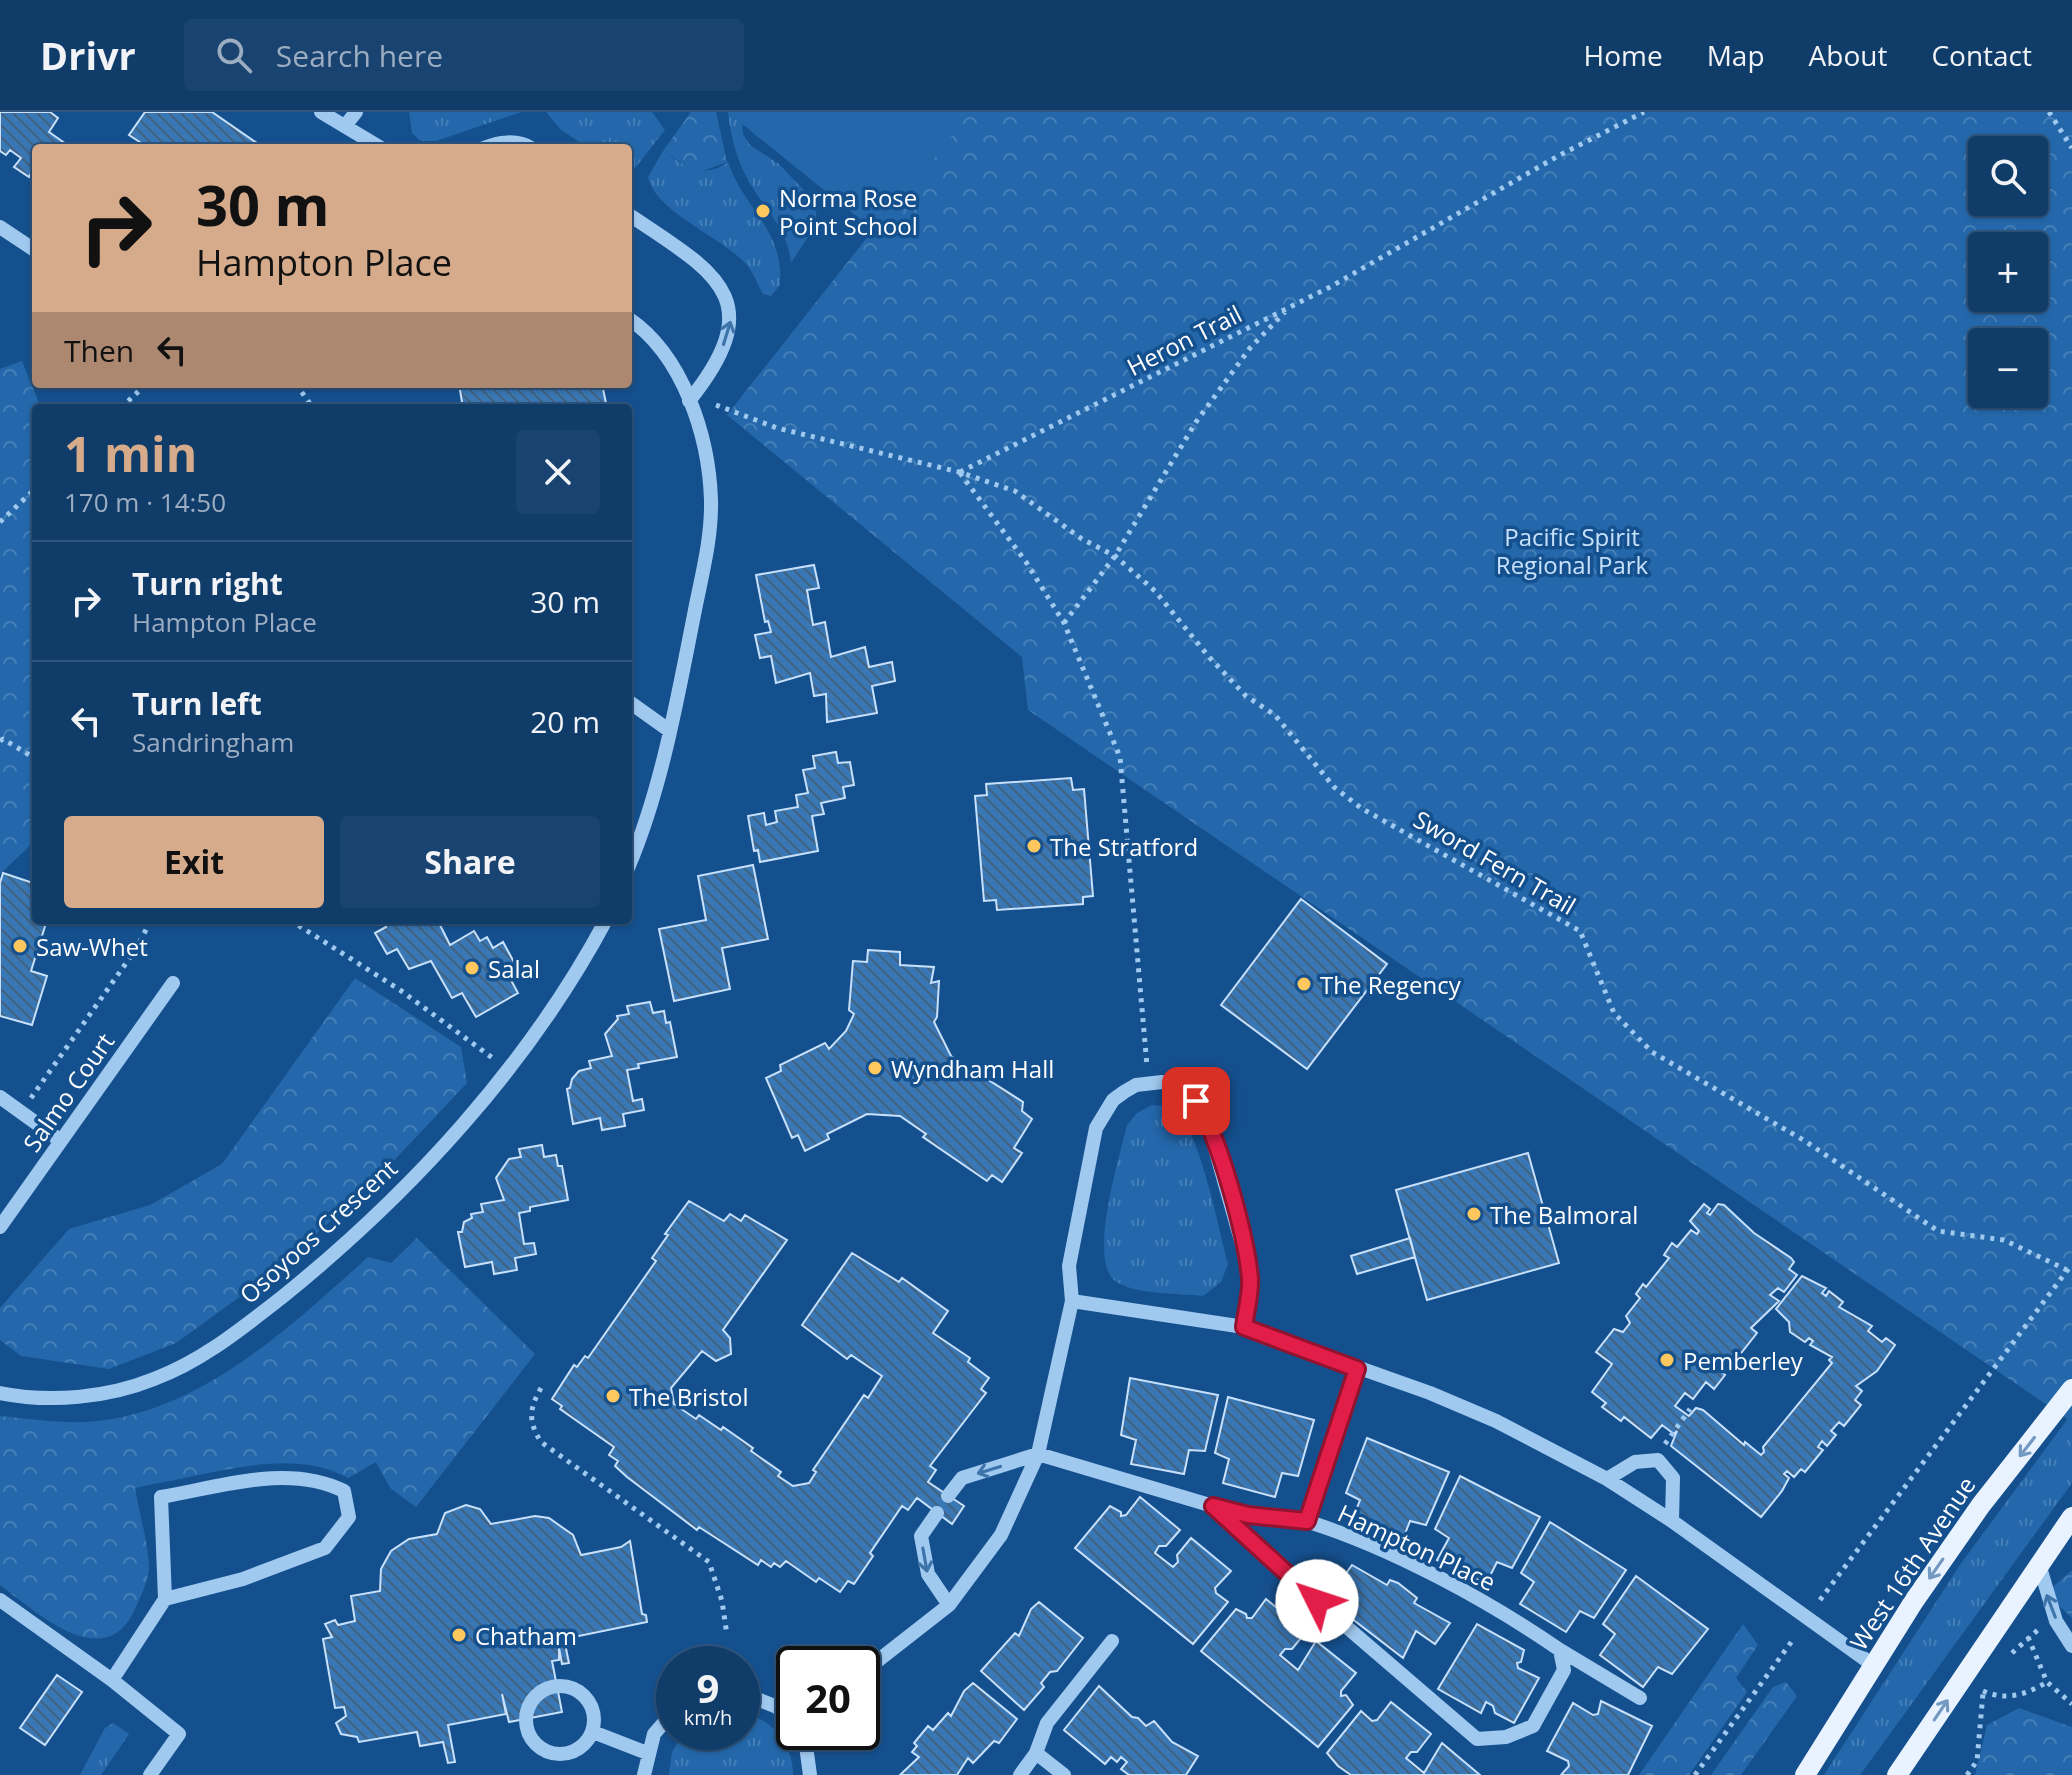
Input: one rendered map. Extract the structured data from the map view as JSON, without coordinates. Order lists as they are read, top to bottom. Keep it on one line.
{"streets":{"main road":["West 16th Avenue"],"street":["Salmo Court","Osoyoos Crescent","Hampton Place"],"path":["Heron Trail","Sword Fern Trail"]},"crossings":[["Heron Trail","Sword Fern Trail"]],"parks":["Pacific Spirit Regional Park"],"places":["Norma Rose Point School","The Stratford","Saw-Whet","Salal","The Regency","Wyndham Hall","The Balmoral","Pemberley","The Bristol","Chatham"],"page":{"header":"Drivr","search":"Search here","nav":["Home","Map","About","Contact"],"map_buttons":["+","−"],"turn":["30 m","Hampton Place"],"then":"Then","heading":["1 min","170 m · 14:50"],"list":[{"name":"Turn right","note":"Hampton Place","value":"30 m"},{"name":"Turn left","note":"Sandringham","value":"20 m"}],"buttons":["Exit","Share"],"speed":"9 km/h","limit":"20"}}
